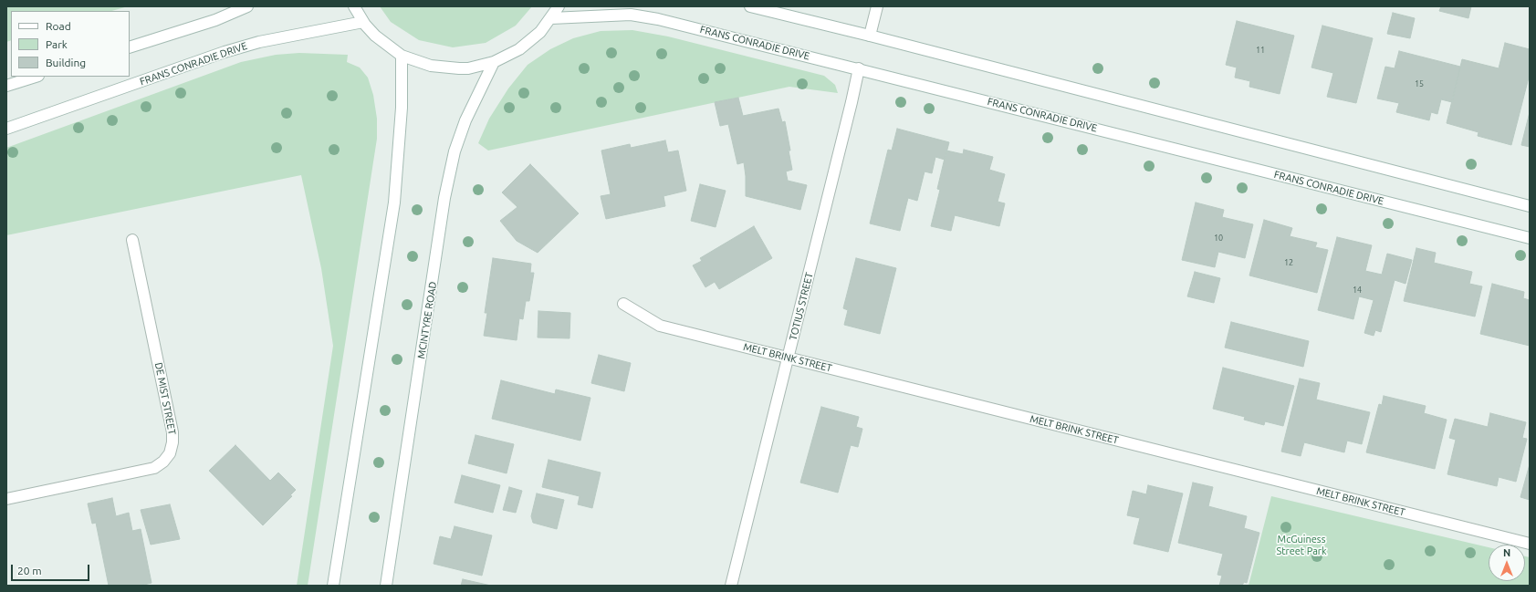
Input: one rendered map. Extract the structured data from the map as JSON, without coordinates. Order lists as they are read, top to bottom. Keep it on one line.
{"streets":{"main road":["FRANS CONRADIE DRIVE","TOTIUS STREET","MCINTYRE ROAD","MELT BRINK STREET","DE MIST STREET"]},"crossings":[["FRANS CONRADIE DRIVE","TOTIUS STREET"],["TOTIUS STREET","MELT BRINK STREET"]],"parks":["McGuiness Street Park"],"house_numbers":["11","15","10","12","14"],"legend":["Road","Park","Building"],"scale_bar":"20 m","north":"top"}
